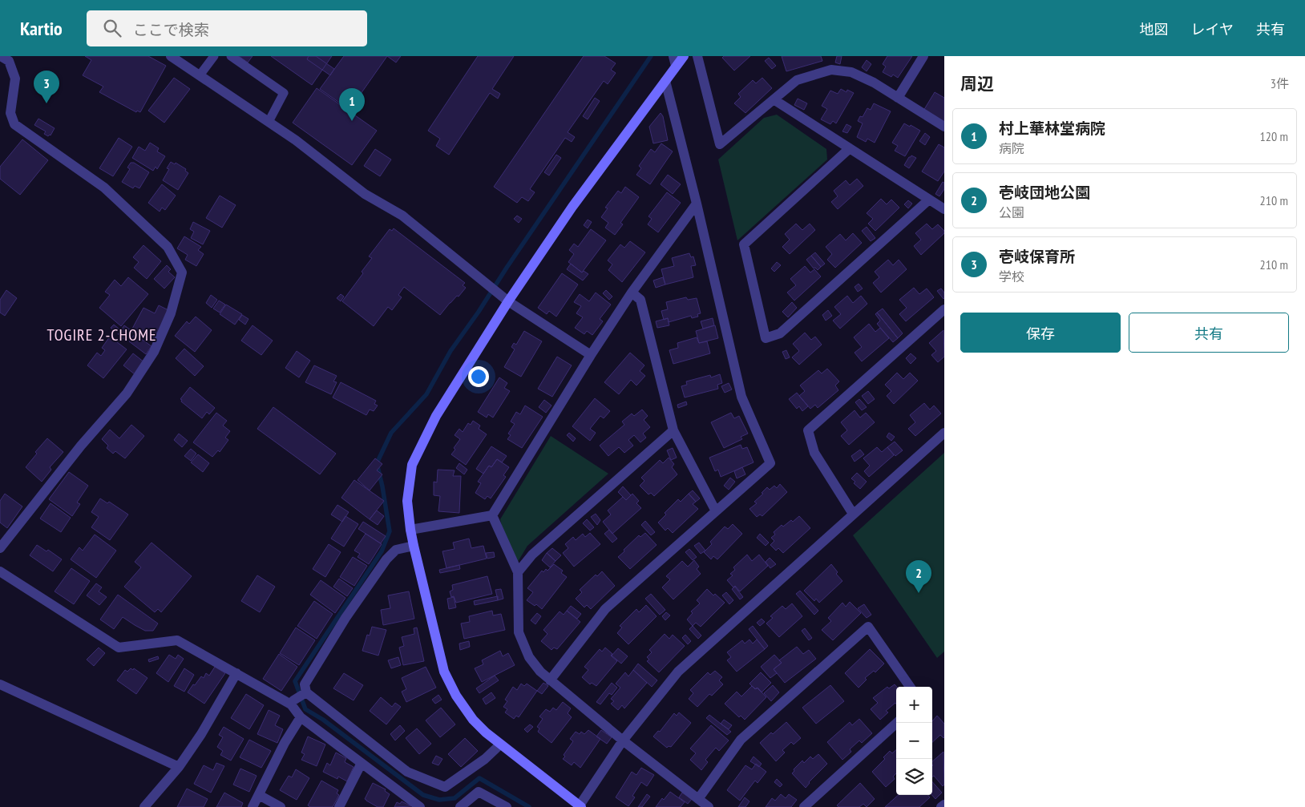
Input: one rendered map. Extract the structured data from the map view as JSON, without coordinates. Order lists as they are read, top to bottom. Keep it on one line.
{"districts":["TOGIRE 2-CHOME"],"page":{"header":"Kartio","search":"ここで検索","nav":["地図","レイヤ","共有"],"heading":["周辺","3件"],"pins":["3","1","2"],"list":[{"mark":"1","name":"村上華林堂病院","note":"病院","value":"120 m"},{"mark":"2","name":"壱岐団地公園","note":"公園","value":"210 m"},{"mark":"3","name":"壱岐保育所","note":"学校","value":"210 m"}],"buttons":["保存","共有"],"map_buttons":["+","−"]}}
